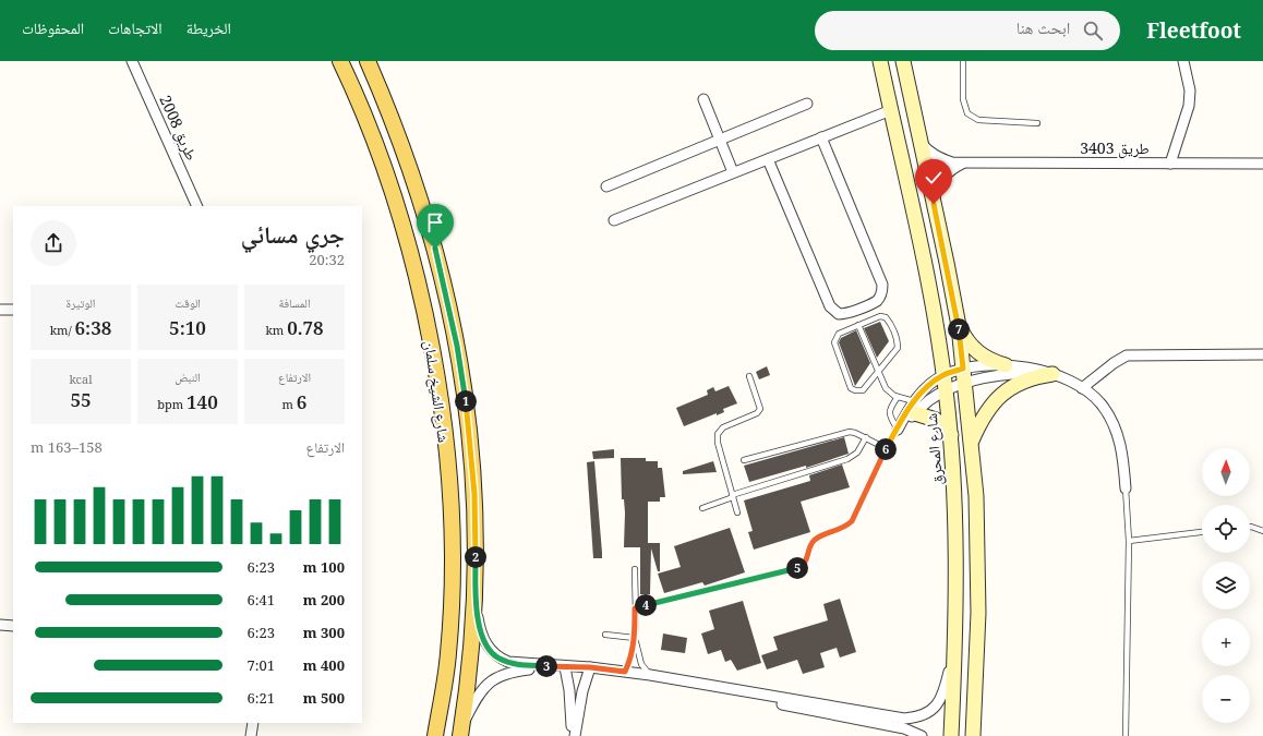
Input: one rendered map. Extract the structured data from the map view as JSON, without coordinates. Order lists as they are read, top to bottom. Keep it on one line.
{"streets":{"main road":["شارع الشيخ سلمان","شارع المحرق"],"street":["طريق 2008","طريق 3403"]},"north":"top","page":{"header":"Fleetfoot","search":"ابحث هنا","nav":["الخريطة","الاتجاهات","المحفوظات"],"heading":["جري مسائي","20:32"],"stats":[["المسافة","0.78 km"],["الوقت","5:10"],["الوتيرة","6:38 /km"],["الارتفاع","6 m"],["النبض","140 bpm"],["kcal","55"]],"pins":["7","1","6","2","5","4","3"],"chart":["الارتفاع","158–163 m"],"map_buttons":["+","−"],"list":[{"name":"100 m","note":"6:23"},{"name":"200 m","note":"6:41"},{"name":"300 m","note":"6:23"},{"name":"400 m","note":"7:01"},{"name":"500 m","note":"6:21"}]}}
